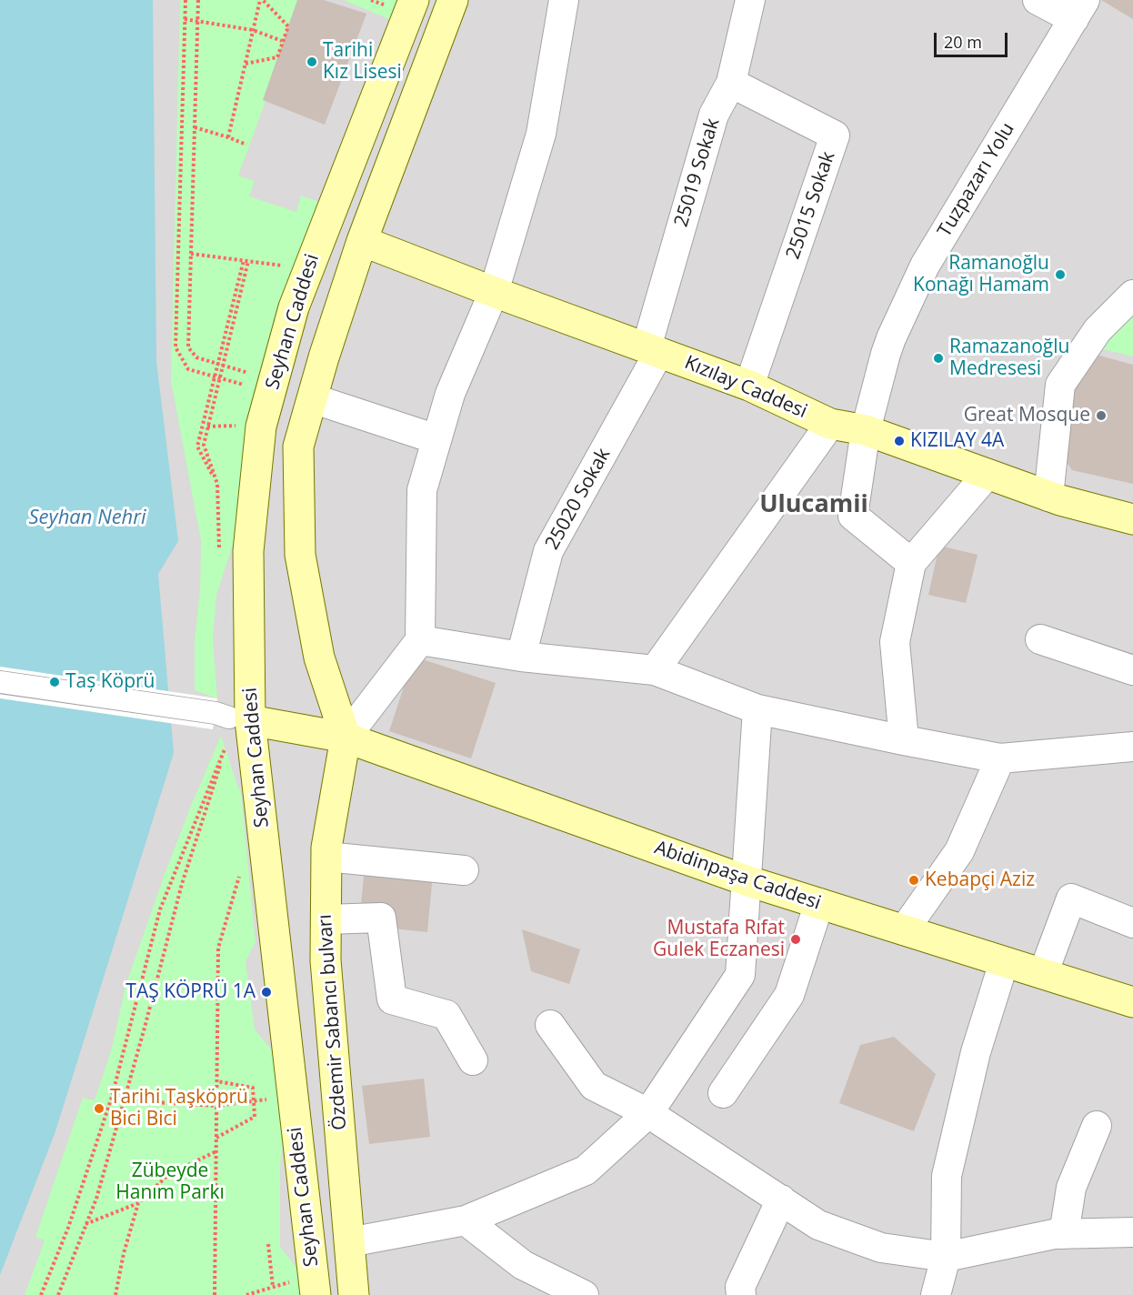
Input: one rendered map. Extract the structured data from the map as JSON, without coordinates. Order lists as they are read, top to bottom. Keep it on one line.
{"streets":{"main road":["Seyhan Caddesi","Kızılay Caddesi","Abidinpaşa Caddesi","Özdemir Sabancı bulvarı"],"street":["25019 Sokak","Tuzpazarı Yolu","25015 Sokak","25020 Sokak"]},"crossings":[["25019 Sokak","25015 Sokak"],["25019 Sokak","Kızılay Caddesi"],["25019 Sokak","25020 Sokak"],["Tuzpazarı Yolu","Kızılay Caddesi"],["25015 Sokak","Kızılay Caddesi"],["Seyhan Caddesi","Abidinpaşa Caddesi"],["Kızılay Caddesi","25020 Sokak"],["Kızılay Caddesi","Özdemir Sabancı bulvarı"],["Abidinpaşa Caddesi","Özdemir Sabancı bulvarı"]],"districts":["Ulucamii"],"water":["Seyhan Nehri"],"parks":["Zübeyde Hanım Parkı"],"places":["Tarihi Kız Lisesi","Ramanoğlu Konağı Hamam","Ramazanoğlu Medresesi","Great Mosque","KIZILAY 4A","Taș Köprü","Kebapçi Aziz","Mustafa Rıfat Gulek Eczanesi","TAŞ KÖPRÜ 1A","Tarihi Taşköprü Bici Bici"],"scale_bar":"20 m"}
